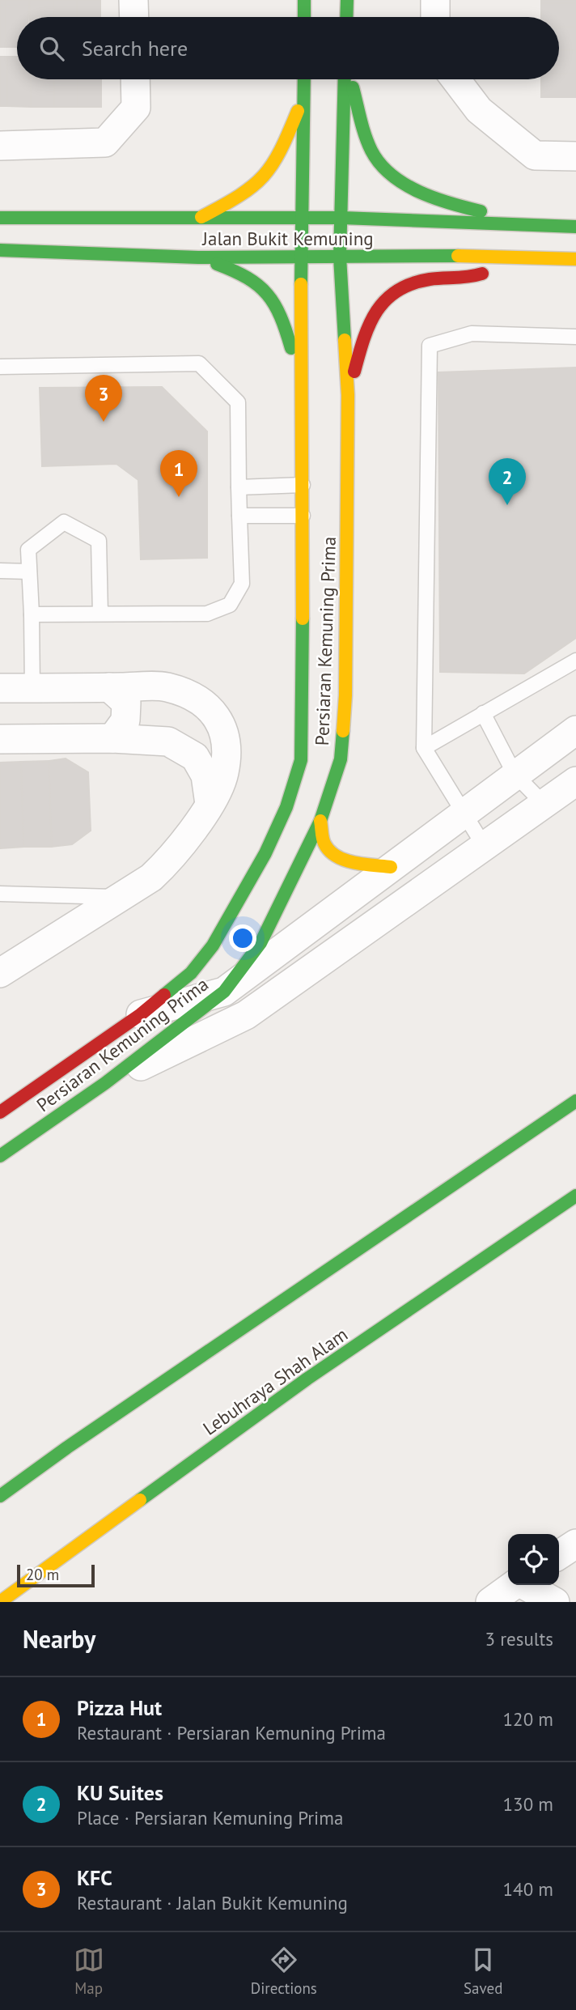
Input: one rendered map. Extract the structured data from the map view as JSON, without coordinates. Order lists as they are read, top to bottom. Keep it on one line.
{"streets":{"main road":["Jalan Bukit Kemuning","Persiaran Kemuning Prima","Lebuhraya Shah Alam"]},"crossings":[["Jalan Bukit Kemuning","Persiaran Kemuning Prima"]],"scale_bar":"20 m","page":{"search":"Search here","pins":["3","1","2"],"scale":"20 m","heading":["Nearby","3 results"],"list":[{"mark":"1","name":"Pizza Hut","note":"Restaurant · Persiaran Kemuning Prima","value":"120 m"},{"mark":"2","name":"KU Suites","note":"Place · Persiaran Kemuning Prima","value":"130 m"},{"mark":"3","name":"KFC","note":"Restaurant · Jalan Bukit Kemuning","value":"140 m"}],"nav":["Map","Directions","Saved"]}}
